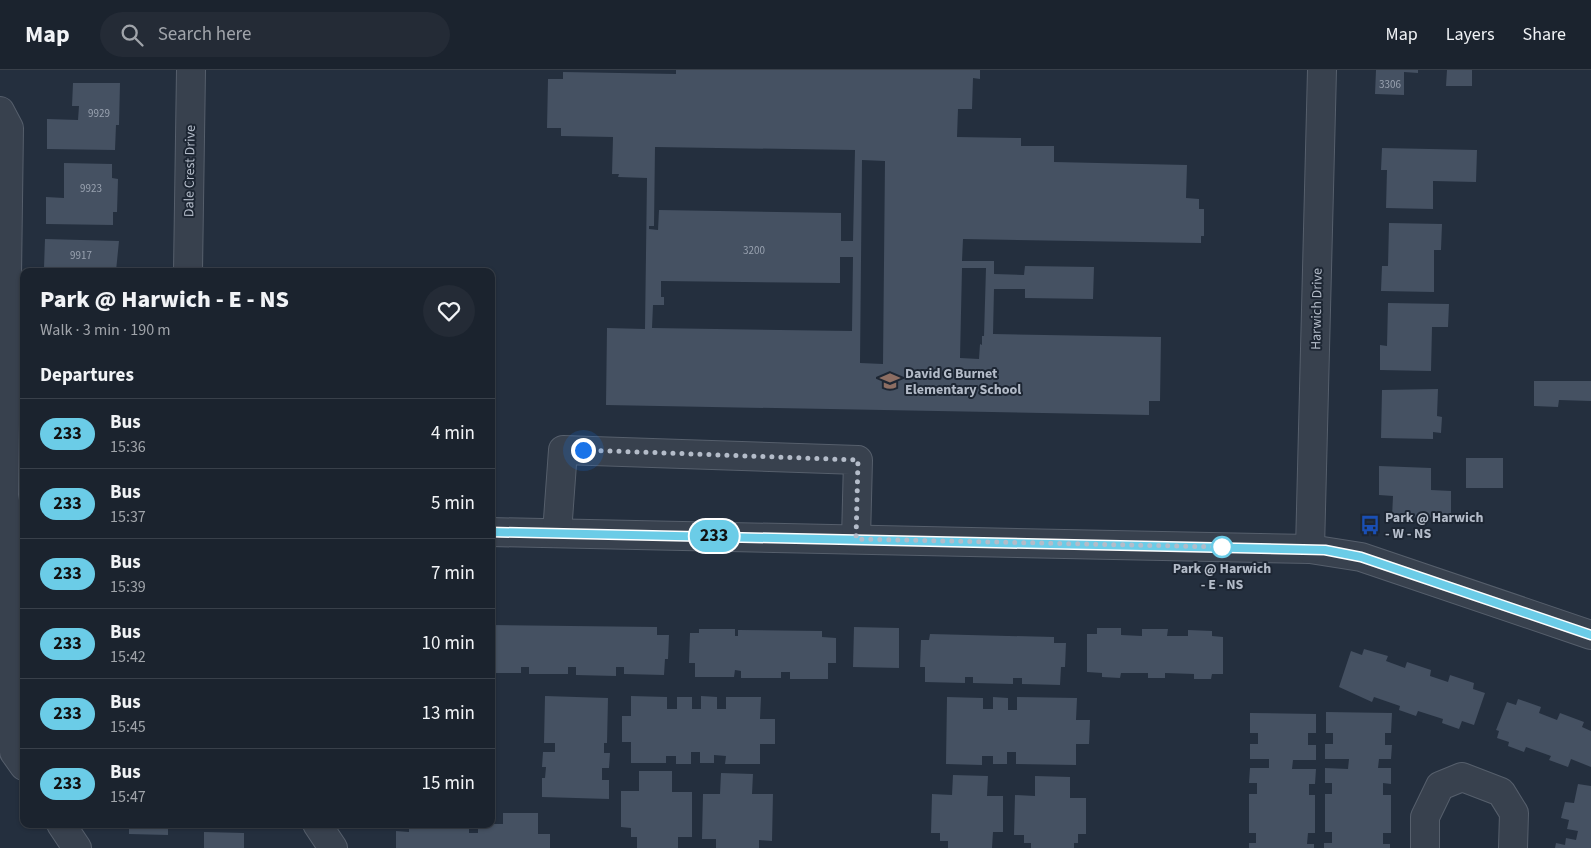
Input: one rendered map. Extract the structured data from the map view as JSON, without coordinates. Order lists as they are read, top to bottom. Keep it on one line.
{"streets":{"street":["Dale Crest Drive","Harwich Drive"]},"places":{"school or university":["David G Burnet Elementary School"],"bus stop":["Park @ Harwich - W - NS"],"other":["Park @ Harwich - E - NS"]},"lines":["bus line 233"],"house_numbers":["3306","9929","9923","3200","9917"],"page":{"header":"Map","search":"Search here","nav":["Map","Layers","Share"],"on_map":"233","heading":[["Park @ Harwich - E - NS","Walk · 3 min · 190 m"],"Departures"],"list":[{"mark":"233","name":"Bus","note":"15:36","value":"4 min"},{"mark":"233","name":"Bus","note":"15:37","value":"5 min"},{"mark":"233","name":"Bus","note":"15:39","value":"7 min"},{"mark":"233","name":"Bus","note":"15:42","value":"10 min"},{"mark":"233","name":"Bus","note":"15:45","value":"13 min"},{"mark":"233","name":"Bus","note":"15:47","value":"15 min"}]}}
